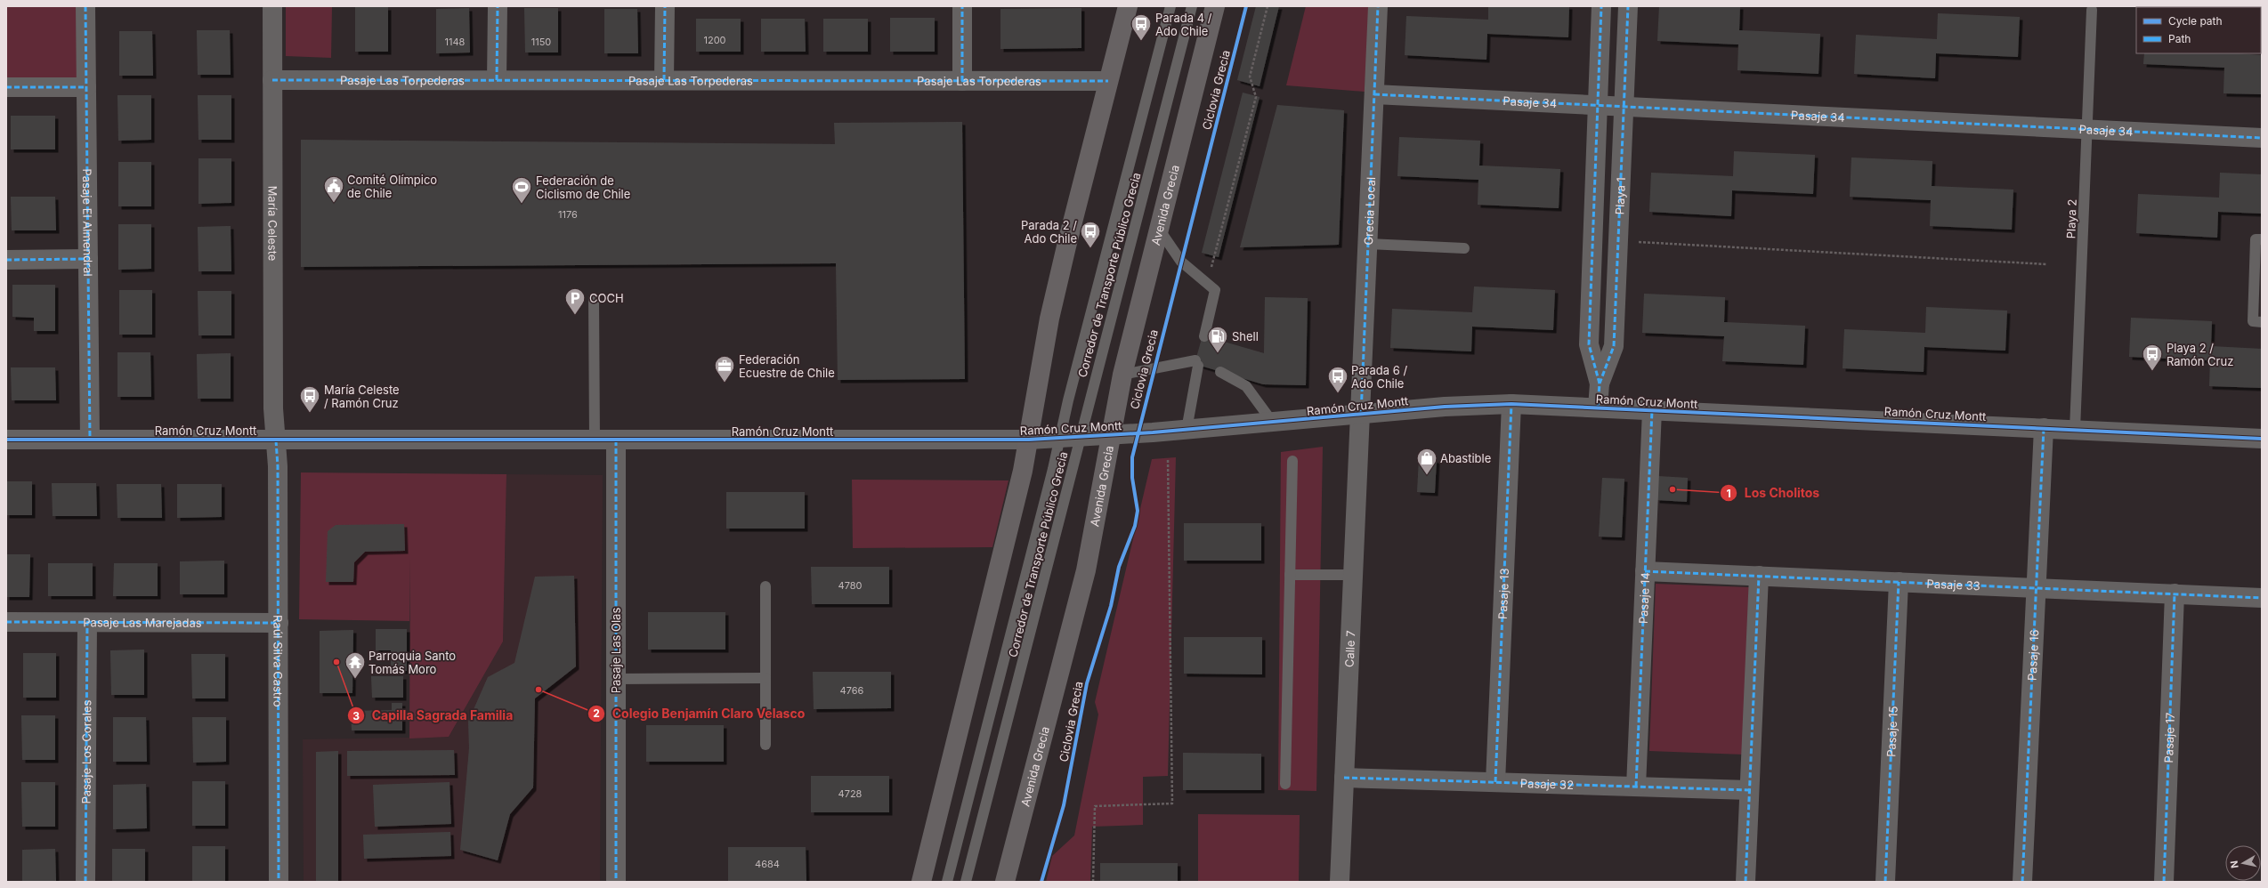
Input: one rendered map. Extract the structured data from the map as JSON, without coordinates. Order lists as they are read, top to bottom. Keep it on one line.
{"streets":{"main road":["Avenida Grecia"],"street":["Pasaje Las Torpederas","Pasaje 34","Playa 1","Grecia Local","Pasaje El Almendral","María Celeste","Ramón Cruz Montt","Pasaje 33","Pasaje 13","Pasaje 14","Pasaje Las Marejadas","Calle 7","Pasaje Las Olas","Pasaje 16","Raúl Silva Castro","Pasaje 15","Pasaje 17","Pasaje Los Corales","Pasaje 32"],"lane":["Playa 2","Corredor de Transporte Público Grecia"],"cycle path":["Ciclovia Grecia"]},"crossings":[["Pasaje Las Torpederas","María Celeste"],["Pasaje 34","Playa 1"],["Pasaje 34","Grecia Local"],["Pasaje 34","Playa 2"],["Playa 1","Ramón Cruz Montt"],["Avenida Grecia","Ramón Cruz Montt"],["Grecia Local","Ramón Cruz Montt"],["Grecia Local","Calle 7"],["Playa 2","Ramón Cruz Montt"],["Pasaje El Almendral","Ramón Cruz Montt"],["María Celeste","Ramón Cruz Montt"],["María Celeste","Raúl Silva Castro"],["Corredor de Transporte Público Grecia","Ramón Cruz Montt"],["Ramón Cruz Montt","Pasaje 13"],["Ramón Cruz Montt","Pasaje 14"],["Ramón Cruz Montt","Calle 7"],["Ramón Cruz Montt","Pasaje Las Olas"],["Ramón Cruz Montt","Pasaje 16"],["Ramón Cruz Montt","Raúl Silva Castro"],["Pasaje 33","Pasaje 14"],["Pasaje 33","Pasaje 16"],["Pasaje 33","Pasaje 15"],["Pasaje 33","Pasaje 17"],["Pasaje 13","Pasaje 32"],["Pasaje 14","Pasaje 32"],["Pasaje Las Marejadas","Raúl Silva Castro"],["Pasaje Las Marejadas","Pasaje Los Corales"],["Calle 7","Pasaje 32"]],"places":{"bus stop":["Parada 4 / Ado Chile","Parada 2 / Ado Chile","Playa 2 / Ramón Cruz","Parada 6 / Ado Chile","María Celeste / Ramón Cruz"],"public building":["Comité Olímpico de Chile"],"sports":["Federación de Ciclismo de Chile"],"parking":["COCH"],"fuel station":["Shell"],"office":["Federación Ecuestre de Chile"],"shop":["Abastible"],"other":["Los Cholitos","Capilla Sagrada Familia","Colegio Benjamín Claro Velasco"],"temple":["Parroquia Santo Tomás Moro"]},"house_numbers":["1200","1148","1150","1176","4780","4766","4728","4684"],"legend":["Cycle path","Path"],"north":"left"}
